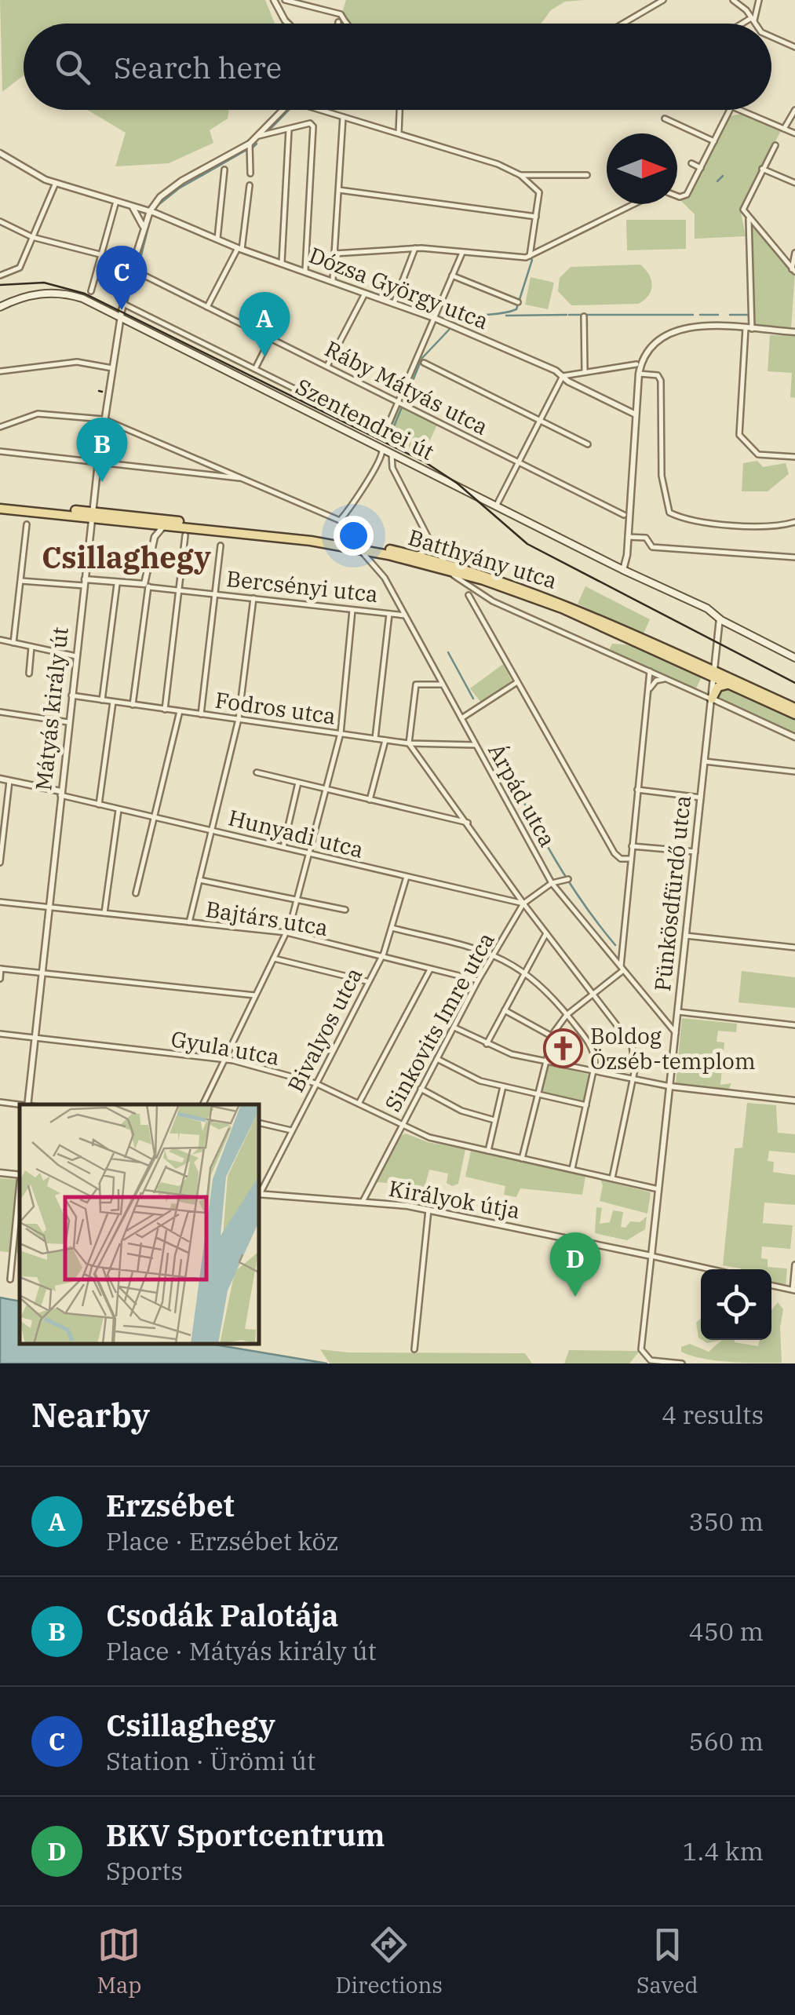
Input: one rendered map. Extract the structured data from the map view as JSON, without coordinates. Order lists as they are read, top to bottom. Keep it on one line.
{"streets":{"main road":["Szentendrei út","Batthyány utca"],"street":["Dózsa György utca","Ráby Mátyás utca","Bercsényi utca","Fodros utca","Mátyás király út","Árpád utca","Hunyadi utca","Pünkösdfürdő utca","Bajtárs utca","Sinkovits Imre utca","Bivalyos utca","Gyula utca","Királyok útja"]},"crossings":[["Dózsa György utca","Mátyás király út"],["Ráby Mátyás utca","Mátyás király út"],["Szentendrei út","Mátyás király út"],["Batthyány utca","Mátyás király út"],["Batthyány utca","Árpád utca"],["Batthyány utca","Pünkösdfürdő utca"],["Bercsényi utca","Mátyás király út"],["Bercsényi utca","Árpád utca"],["Fodros utca","Mátyás király út"],["Fodros utca","Árpád utca"],["Mátyás király út","Hunyadi utca"],["Mátyás király út","Bajtárs utca"],["Mátyás király út","Gyula utca"],["Árpád utca","Pünkösdfürdő utca"],["Árpád utca","Sinkovits Imre utca"],["Hunyadi utca","Sinkovits Imre utca"],["Hunyadi utca","Bivalyos utca"],["Pünkösdfürdő utca","Gyula utca"],["Pünkösdfürdő utca","Királyok útja"],["Bajtárs utca","Sinkovits Imre utca"],["Bajtárs utca","Bivalyos utca"],["Sinkovits Imre utca","Gyula utca"],["Sinkovits Imre utca","Királyok útja"],["Bivalyos utca","Gyula utca"]],"districts":["Csillaghegy"],"places":{"church":["Boldog Özséb-templom"]},"north":"right","page":{"search":"Search here","pins":["C","A","B","D"],"heading":["Nearby","4 results"],"list":[{"mark":"A","name":"Erzsébet","note":"Place · Erzsébet köz","value":"350 m"},{"mark":"B","name":"Csodák Palotája","note":"Place · Mátyás király út","value":"450 m"},{"mark":"C","name":"Csillaghegy","note":"Station · Ürömi út","value":"560 m"},{"mark":"D","name":"BKV Sportcentrum","note":"Sports","value":"1.4 km"}],"nav":["Map","Directions","Saved"]}}
